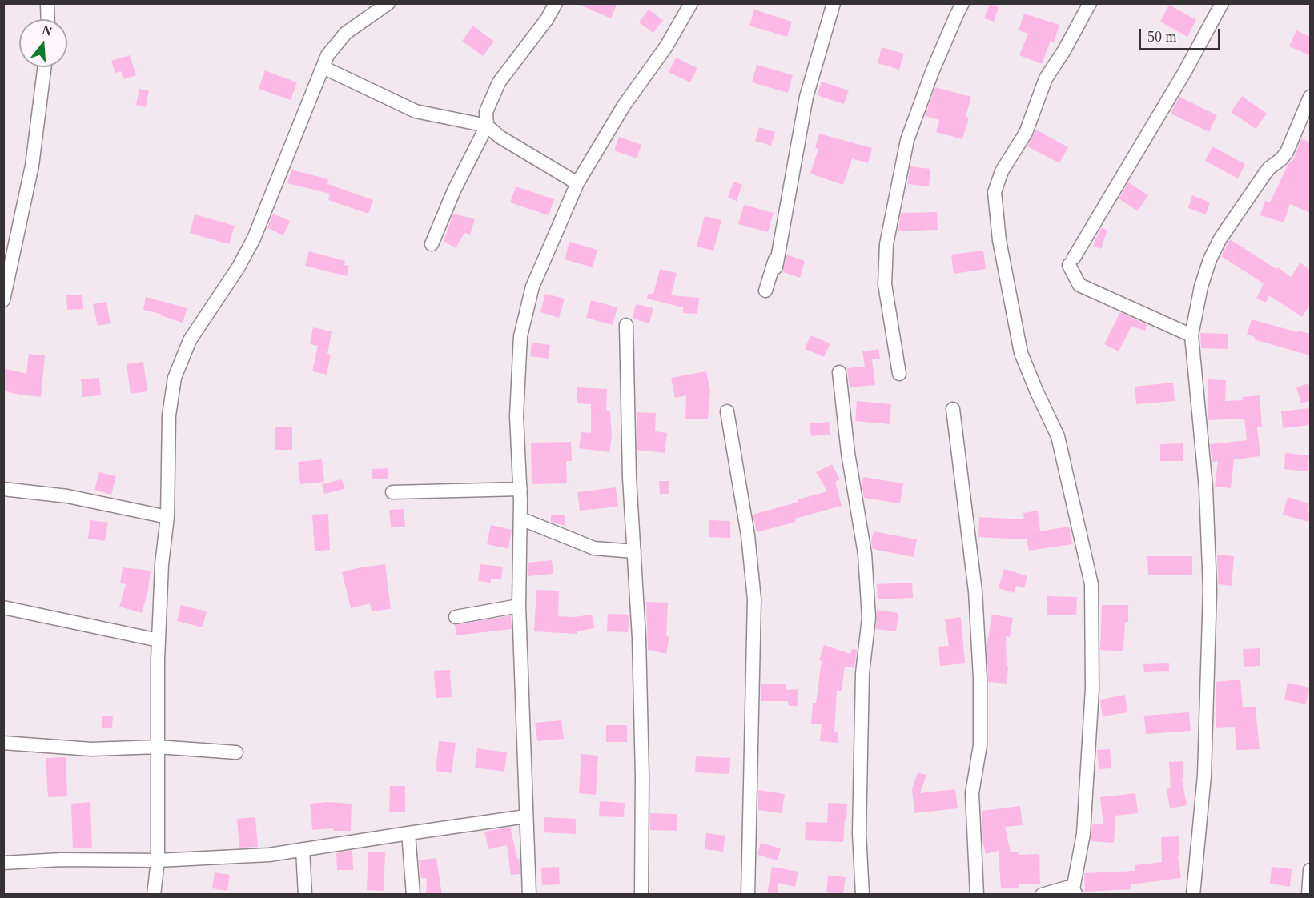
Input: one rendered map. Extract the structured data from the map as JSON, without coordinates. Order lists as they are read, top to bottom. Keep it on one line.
{"scale_bar":"50 m","north":"top"}
